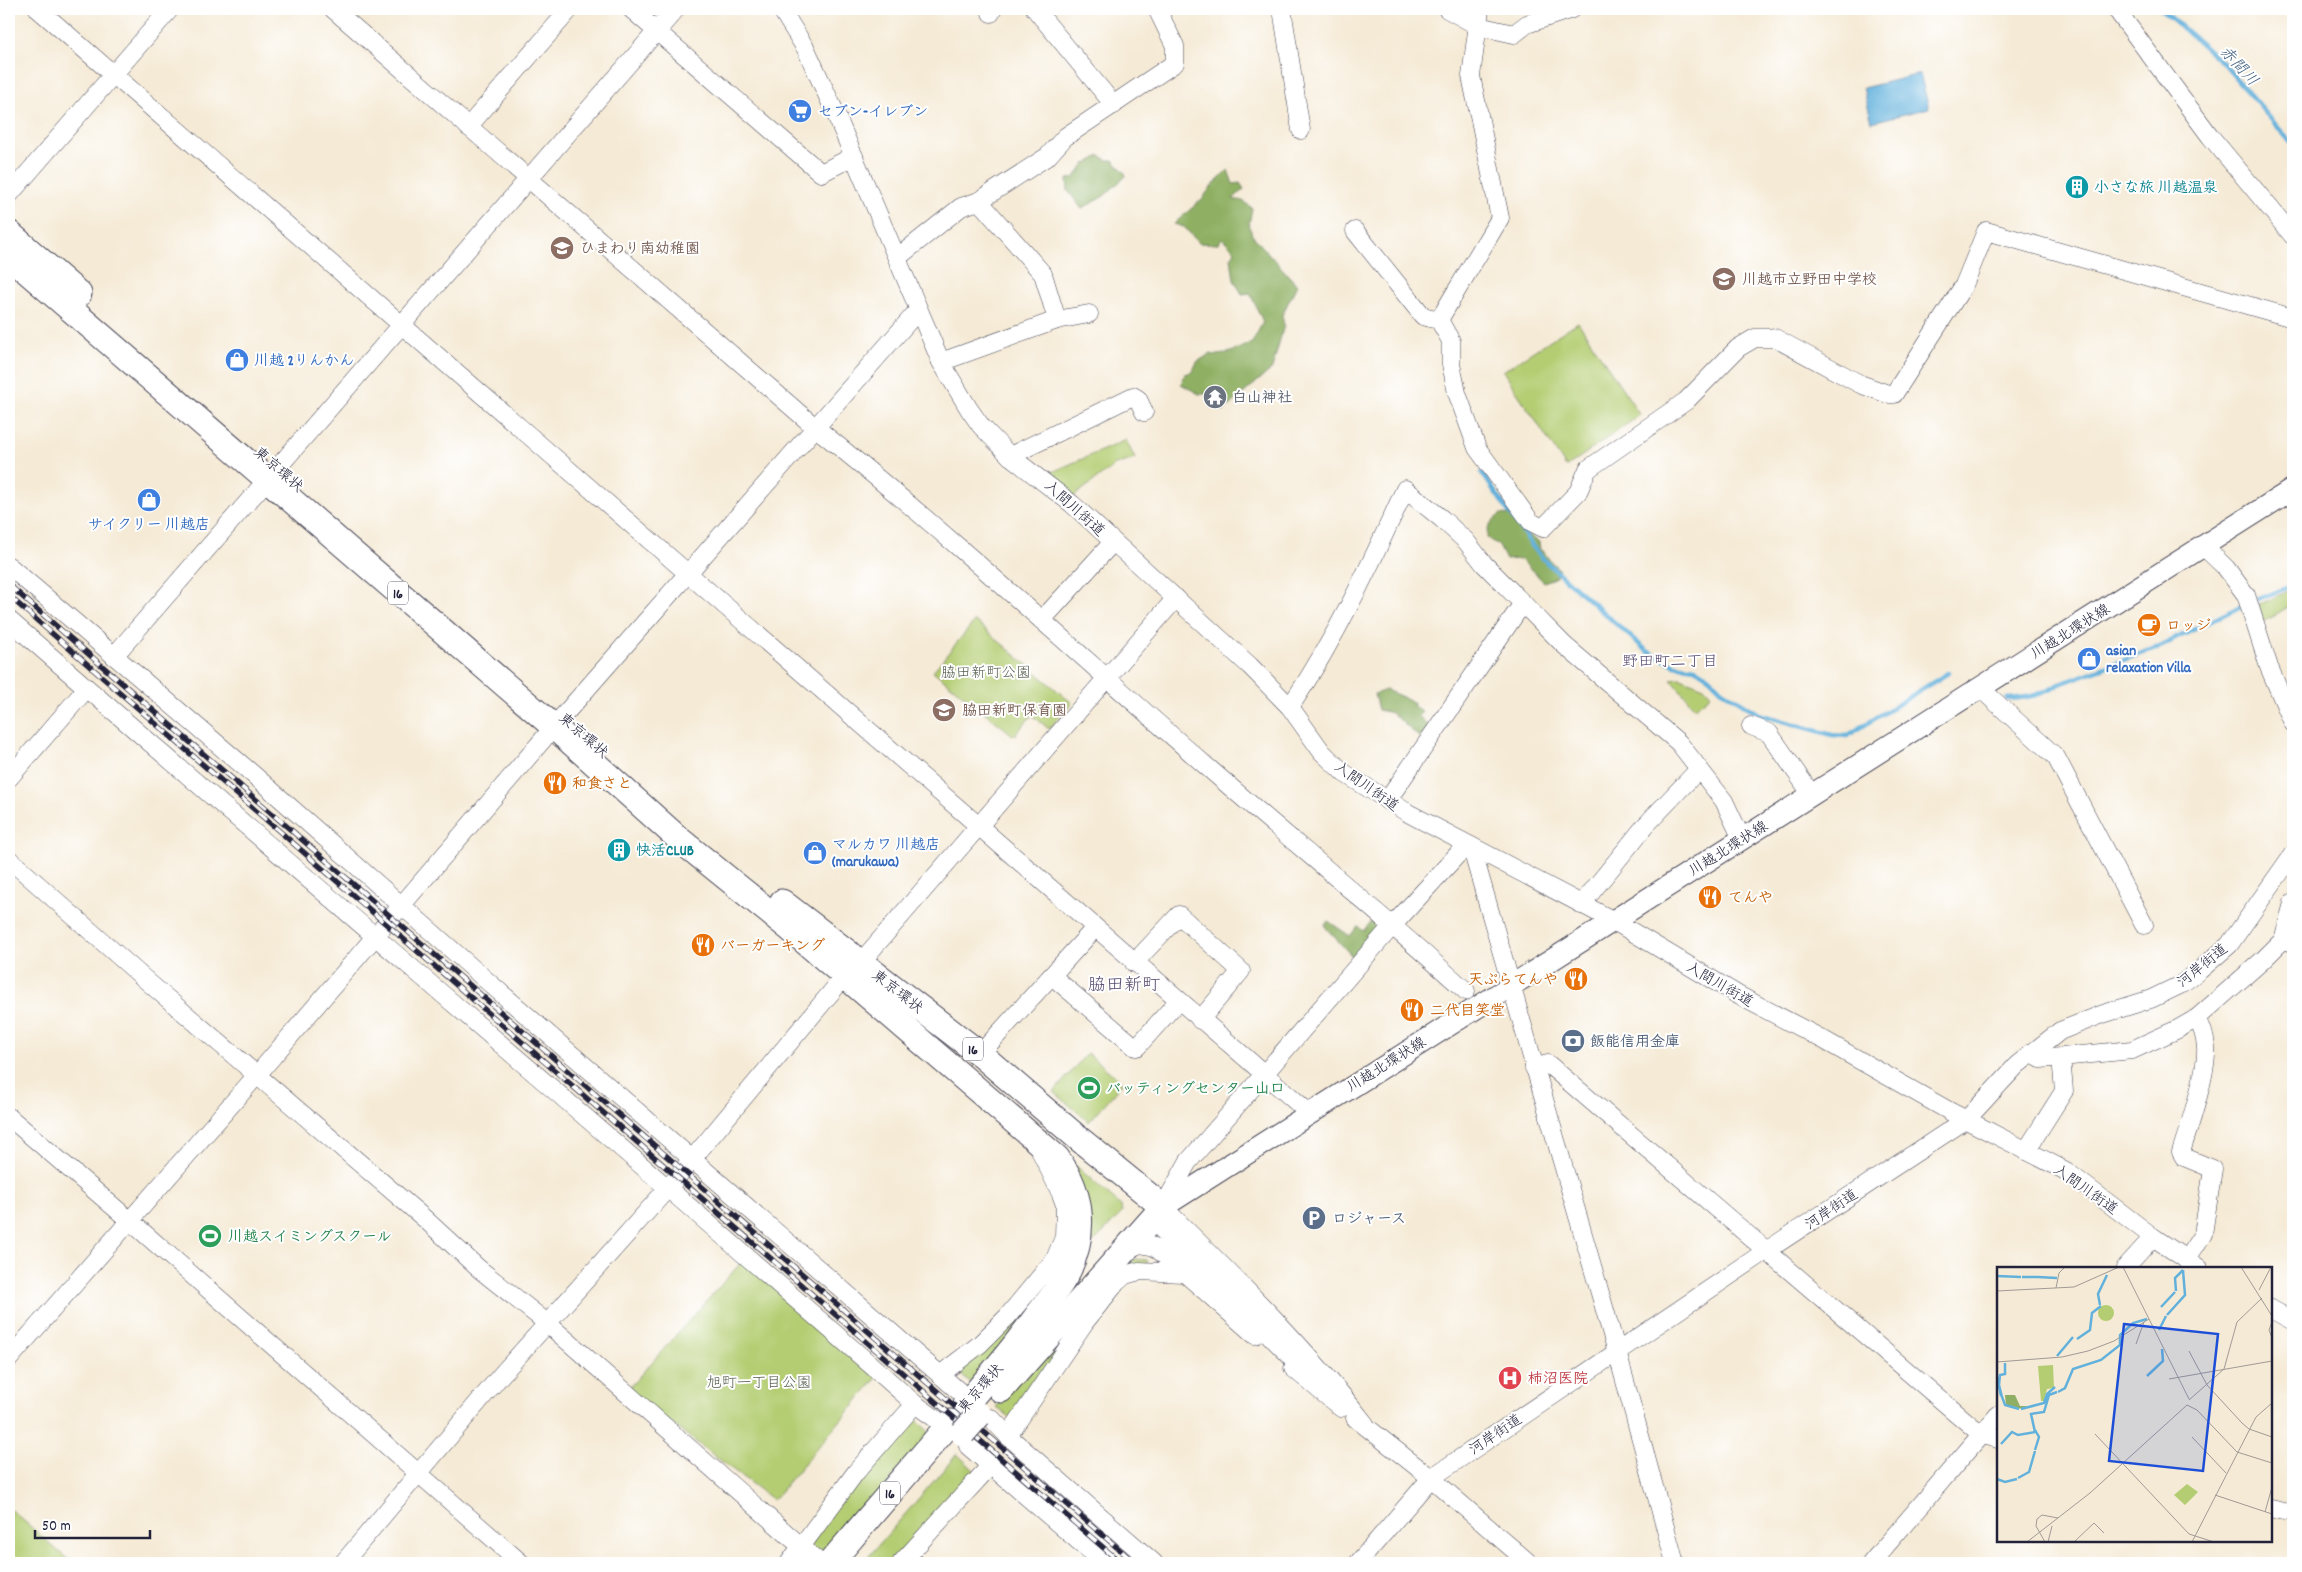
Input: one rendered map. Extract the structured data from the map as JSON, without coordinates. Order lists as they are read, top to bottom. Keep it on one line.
{"streets":{"highway":["東京環状","16"],"main road":["川越北環状線"],"street":["入間川街道","河岸街道"]},"crossings":[["東京環状","川越北環状線"],["入間川街道","川越北環状線"],["入間川街道","河岸街道"]],"districts":["野田町二丁目","脇田新町"],"water":["赤間川"],"parks":["脇田新町公園","旭町一丁目公園"],"places":{"supermarket":["セブン-イレブン"],"building":["小さな旅 川越温泉","快活CLUB"],"school or university":["ひまわり南幼稚園","川越市立野田中学校","脇田新町保育園"],"shop":["川越 2りんかん","サイクリー 川越店","asian relaxation Villa","マルカワ 川越店 (marukawa)"],"temple":["白山神社"],"cafe":["ロッジ"],"restaurant":["和食さと","てんや","バーガーキング","天ぷらてんや","二代目笑堂"],"bank":["飯能信用金庫"],"sports":["バッティングセンター山口","川越スイミングスクール"],"parking":["ロジャース"],"hospital":["柿沼医院"]},"scale_bar":"50 m"}
